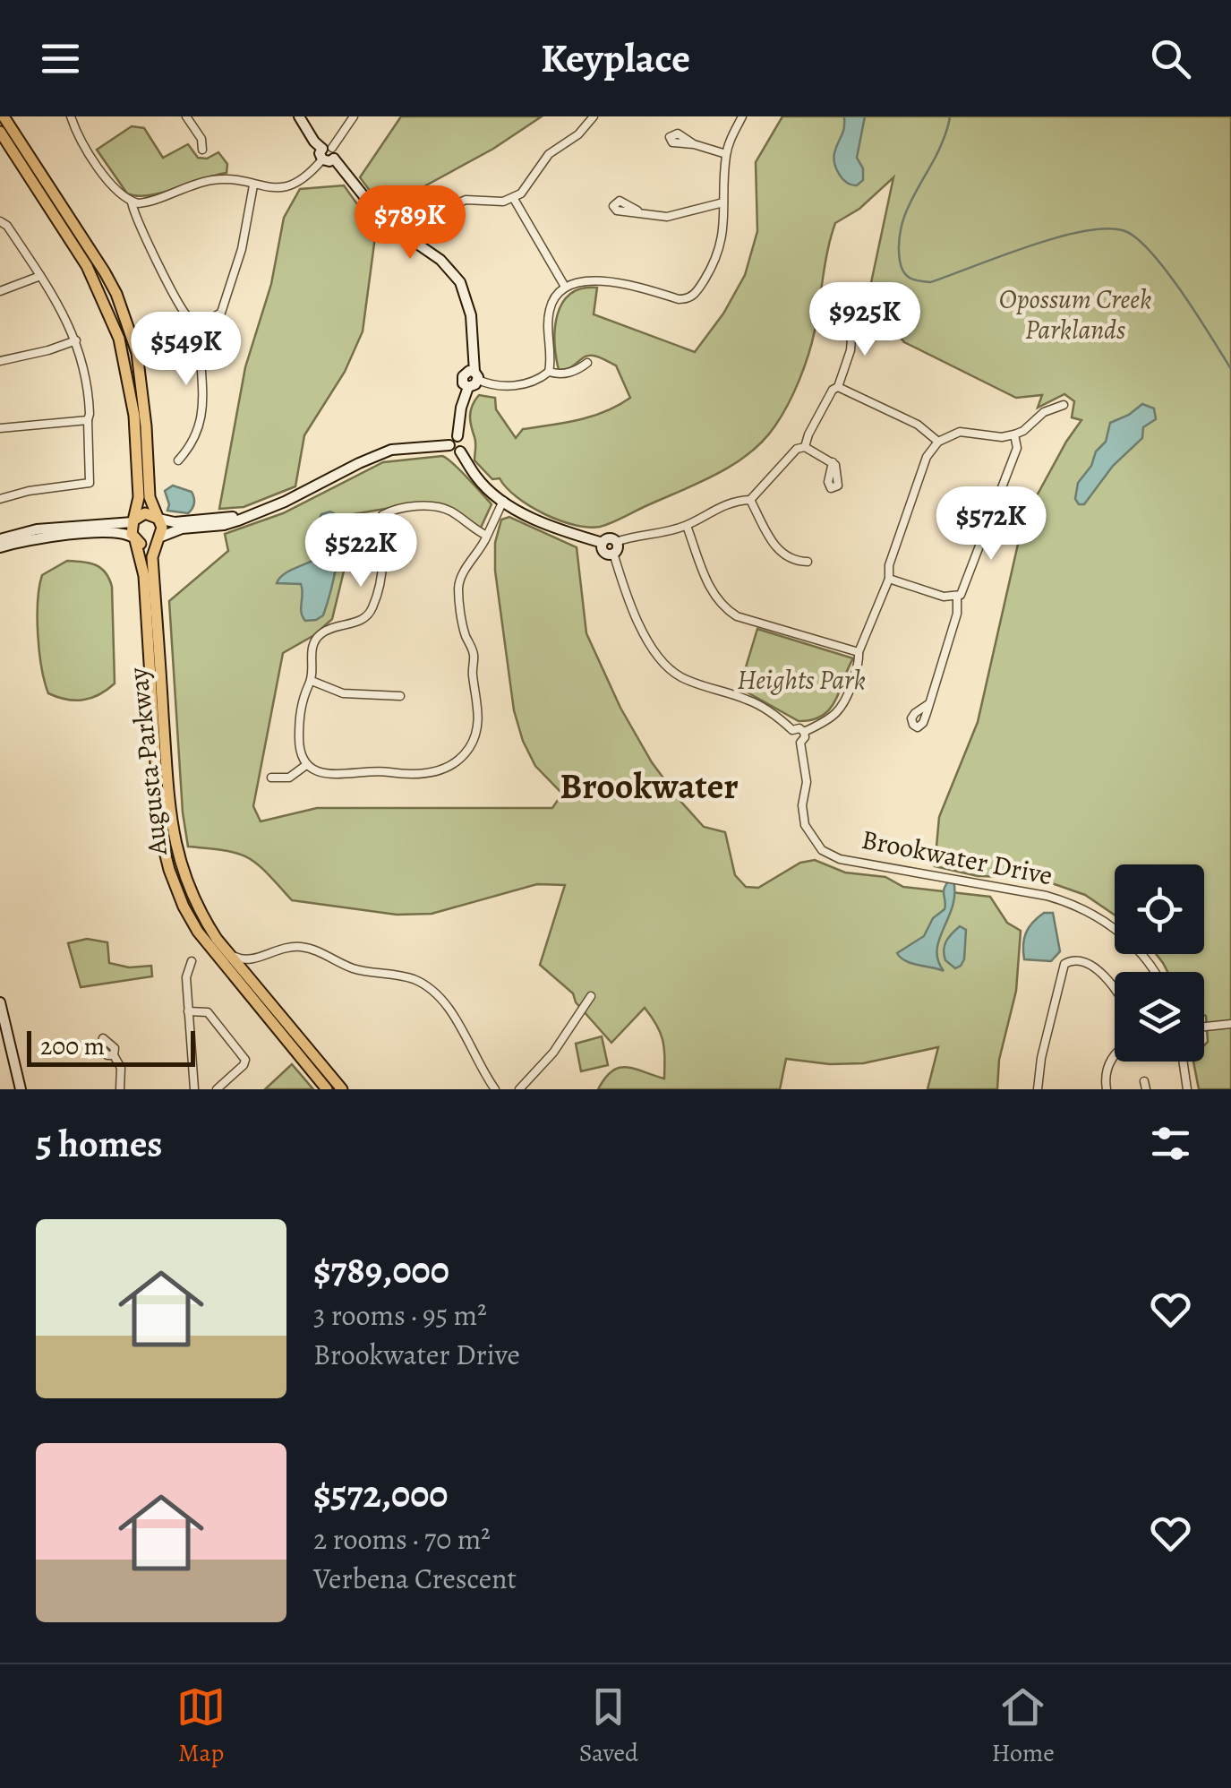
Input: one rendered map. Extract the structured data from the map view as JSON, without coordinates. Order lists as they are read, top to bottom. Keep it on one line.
{"streets":{"main road":["Augusta Parkway"],"street":["Brookwater Drive"]},"districts":["Brookwater"],"parks":["Opossum Creek Parklands","Heights Park"],"scale_bar":"200 m","page":{"header":"Keyplace","price":["$789K","$925K","$549K","$572K","$522K"],"scale":"200 m","heading":"5 homes","list":[{"name":"$789,000","note":"3 rooms · 95 m² · Brookwater Drive"},{"name":"$572,000","note":"2 rooms · 70 m² · Verbena Crescent"}],"tabs":["Map","Saved","Home"]}}
